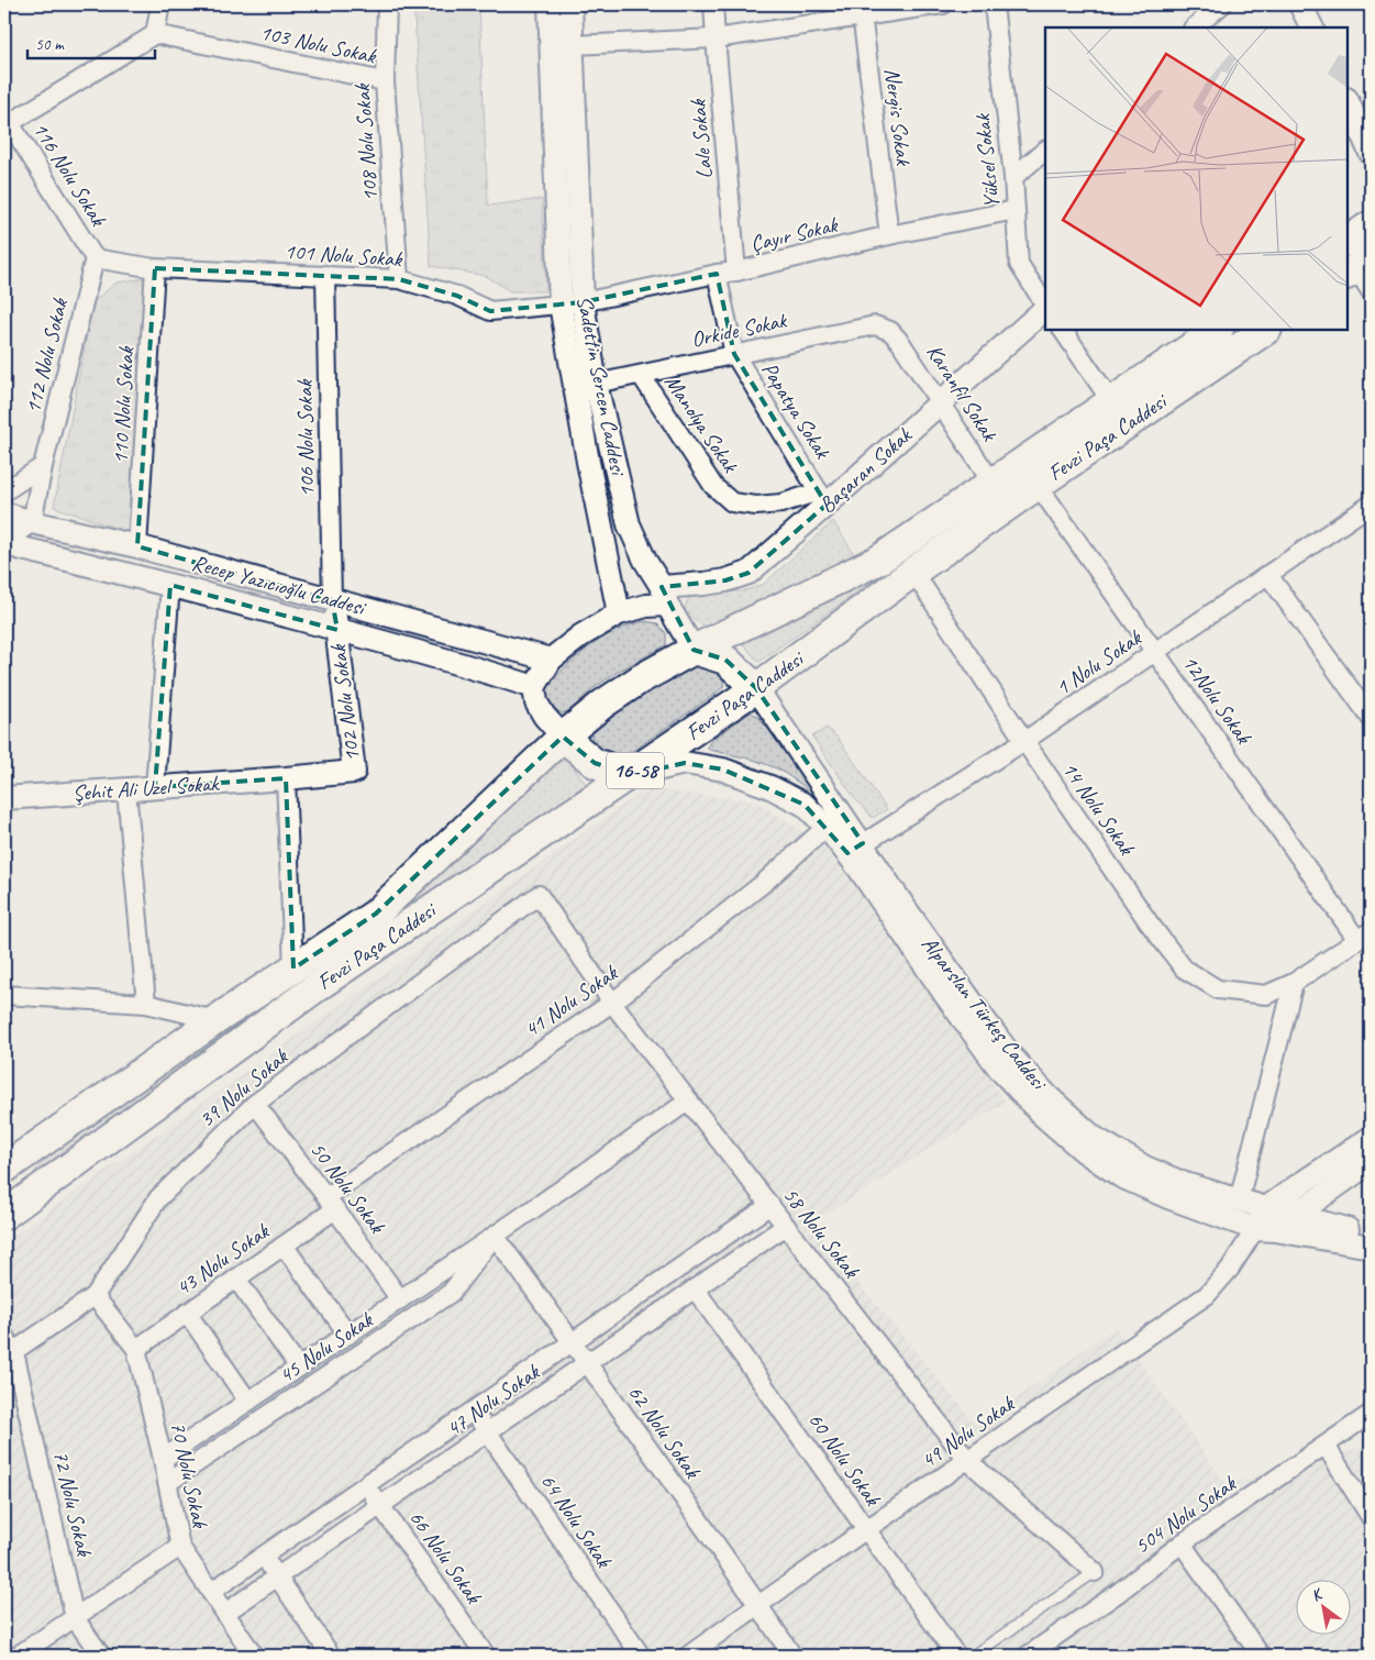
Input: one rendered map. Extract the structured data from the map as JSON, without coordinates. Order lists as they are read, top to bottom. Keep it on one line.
{"streets":{"main road":["Fevzi Paşa Caddesi","16-58"],"street":["103 Nolu Sokak","Nergis Sokak","Lale Sokak","108 Nolu Sokak","Yüksel Sokak","116 Nolu Sokak","Çayır Sokak","101 Nolu Sokak","Orkide Sokak","112 Nolu Sokak","Sadettin Sercen Caddesi","Karanfil Sokak","110 Nolu Sokak","Papatya Sokak","Manolya Sokak","106 Nolu Sokak","Başaran Sokak","Recep Yazıcıoğlu Caddesi","1 Nolu Sokak","12Nolu Sokak","102 Nolu Sokak","Şehit Ali Uzel Sokak","14 Nolu Sokak","41 Nolu Sokak","Alparslan Türkeş Caddesi","39 Nolu Sokak","50 Nolu Sokak","58 Nolu Sokak","43 Nolu Sokak","45 Nolu Sokak","47 Nolu Sokak","62 Nolu Sokak","49 Nolu Sokak","60 Nolu Sokak","70 Nolu Sokak","72 Nolu Sokak","504 Nolu Sokak","64 Nolu Sokak","66 Nolu Sokak"]},"crossings":[["103 Nolu Sokak","108 Nolu Sokak"],["Nergis Sokak","Çayır Sokak"],["Lale Sokak","Çayır Sokak"],["108 Nolu Sokak","101 Nolu Sokak"],["Yüksel Sokak","Çayır Sokak"],["116 Nolu Sokak","101 Nolu Sokak"],["116 Nolu Sokak","112 Nolu Sokak"],["Çayır Sokak","101 Nolu Sokak"],["Çayır Sokak","Sadettin Sercen Caddesi"],["Çayır Sokak","Papatya Sokak"],["101 Nolu Sokak","112 Nolu Sokak"],["101 Nolu Sokak","Sadettin Sercen Caddesi"],["101 Nolu Sokak","110 Nolu Sokak"],["101 Nolu Sokak","106 Nolu Sokak"],["Orkide Sokak","Sadettin Sercen Caddesi"],["Orkide Sokak","Karanfil Sokak"],["Orkide Sokak","Papatya Sokak"],["Orkide Sokak","Manolya Sokak"],["112 Nolu Sokak","Recep Yazıcıoğlu Caddesi"],["Sadettin Sercen Caddesi","Fevzi Paşa Caddesi"],["Sadettin Sercen Caddesi","Başaran Sokak"],["Karanfil Sokak","Fevzi Paşa Caddesi"],["Karanfil Sokak","Başaran Sokak"],["110 Nolu Sokak","Recep Yazıcıoğlu Caddesi"],["Papatya Sokak","Manolya Sokak"],["Papatya Sokak","Başaran Sokak"],["Manolya Sokak","Başaran Sokak"],["Fevzi Paşa Caddesi","12Nolu Sokak"],["Fevzi Paşa Caddesi","14 Nolu Sokak"],["Fevzi Paşa Caddesi","Alparslan Türkeş Caddesi"],["106 Nolu Sokak","Recep Yazıcıoğlu Caddesi"],["106 Nolu Sokak","102 Nolu Sokak"],["Başaran Sokak","Recep Yazıcıoğlu Caddesi"],["Recep Yazıcıoğlu Caddesi","102 Nolu Sokak"],["1 Nolu Sokak","12Nolu Sokak"],["1 Nolu Sokak","14 Nolu Sokak"],["1 Nolu Sokak","Alparslan Türkeş Caddesi"],["12Nolu Sokak","14 Nolu Sokak"],["102 Nolu Sokak","Şehit Ali Uzel Sokak"],["41 Nolu Sokak","50 Nolu Sokak"],["41 Nolu Sokak","58 Nolu Sokak"],["41 Nolu Sokak","43 Nolu Sokak"],["Alparslan Türkeş Caddesi","49 Nolu Sokak"],["39 Nolu Sokak","50 Nolu Sokak"],["39 Nolu Sokak","58 Nolu Sokak"],["39 Nolu Sokak","70 Nolu Sokak"],["39 Nolu Sokak","72 Nolu Sokak"],["50 Nolu Sokak","43 Nolu Sokak"],["50 Nolu Sokak","45 Nolu Sokak"],["58 Nolu Sokak","45 Nolu Sokak"],["58 Nolu Sokak","47 Nolu Sokak"],["58 Nolu Sokak","49 Nolu Sokak"],["43 Nolu Sokak","70 Nolu Sokak"],["45 Nolu Sokak","62 Nolu Sokak"],["45 Nolu Sokak","70 Nolu Sokak"],["47 Nolu Sokak","62 Nolu Sokak"],["47 Nolu Sokak","60 Nolu Sokak"],["47 Nolu Sokak","70 Nolu Sokak"],["47 Nolu Sokak","64 Nolu Sokak"],["47 Nolu Sokak","66 Nolu Sokak"],["62 Nolu Sokak","49 Nolu Sokak"],["49 Nolu Sokak","60 Nolu Sokak"]],"scale_bar":"50 m","north":"top left"}
